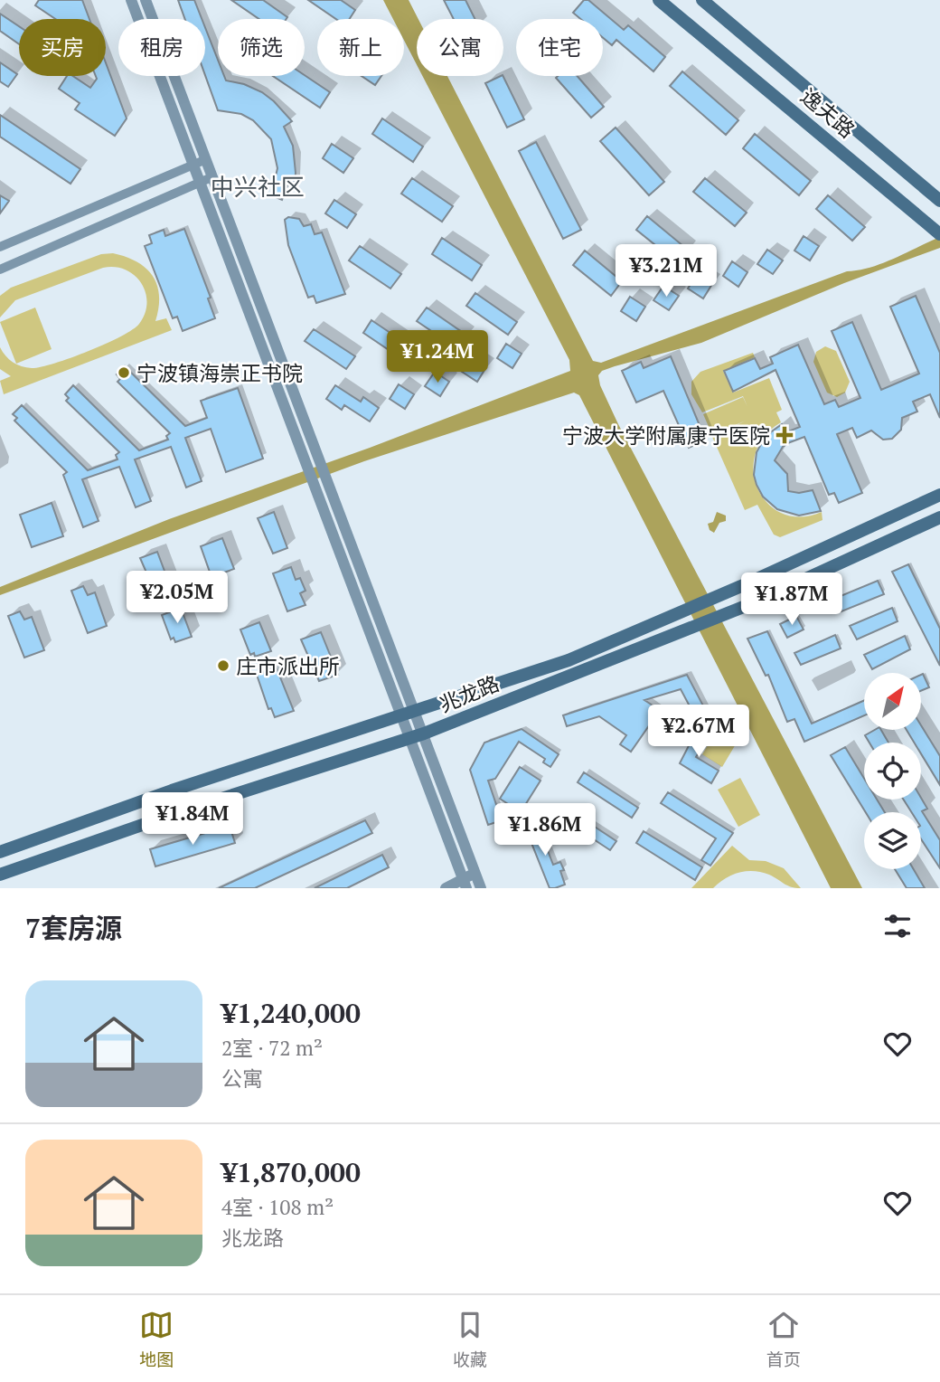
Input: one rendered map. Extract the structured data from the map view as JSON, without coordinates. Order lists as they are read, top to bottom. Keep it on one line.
{"streets":{"main road":["逸夫路","兆龙路"]},"districts":["中兴社区"],"places":{"other":["宁波镇海崇正书院","庄市派出所"],"health":["宁波大学附属康宁医院"]},"north":"top right","page":{"chip":["买房","租房","筛选","新上","公寓","住宅"],"price":["¥3.21M","¥1.24M","¥2.05M","¥1.87M","¥2.67M","¥1.84M","¥1.86M"],"heading":"7套房源","list":[{"name":"¥1,240,000","note":"2室 · 72 m² · 公寓"},{"name":"¥1,870,000","note":"4室 · 108 m² · 兆龙路"}],"tabs":["地图","收藏","首页"]}}
